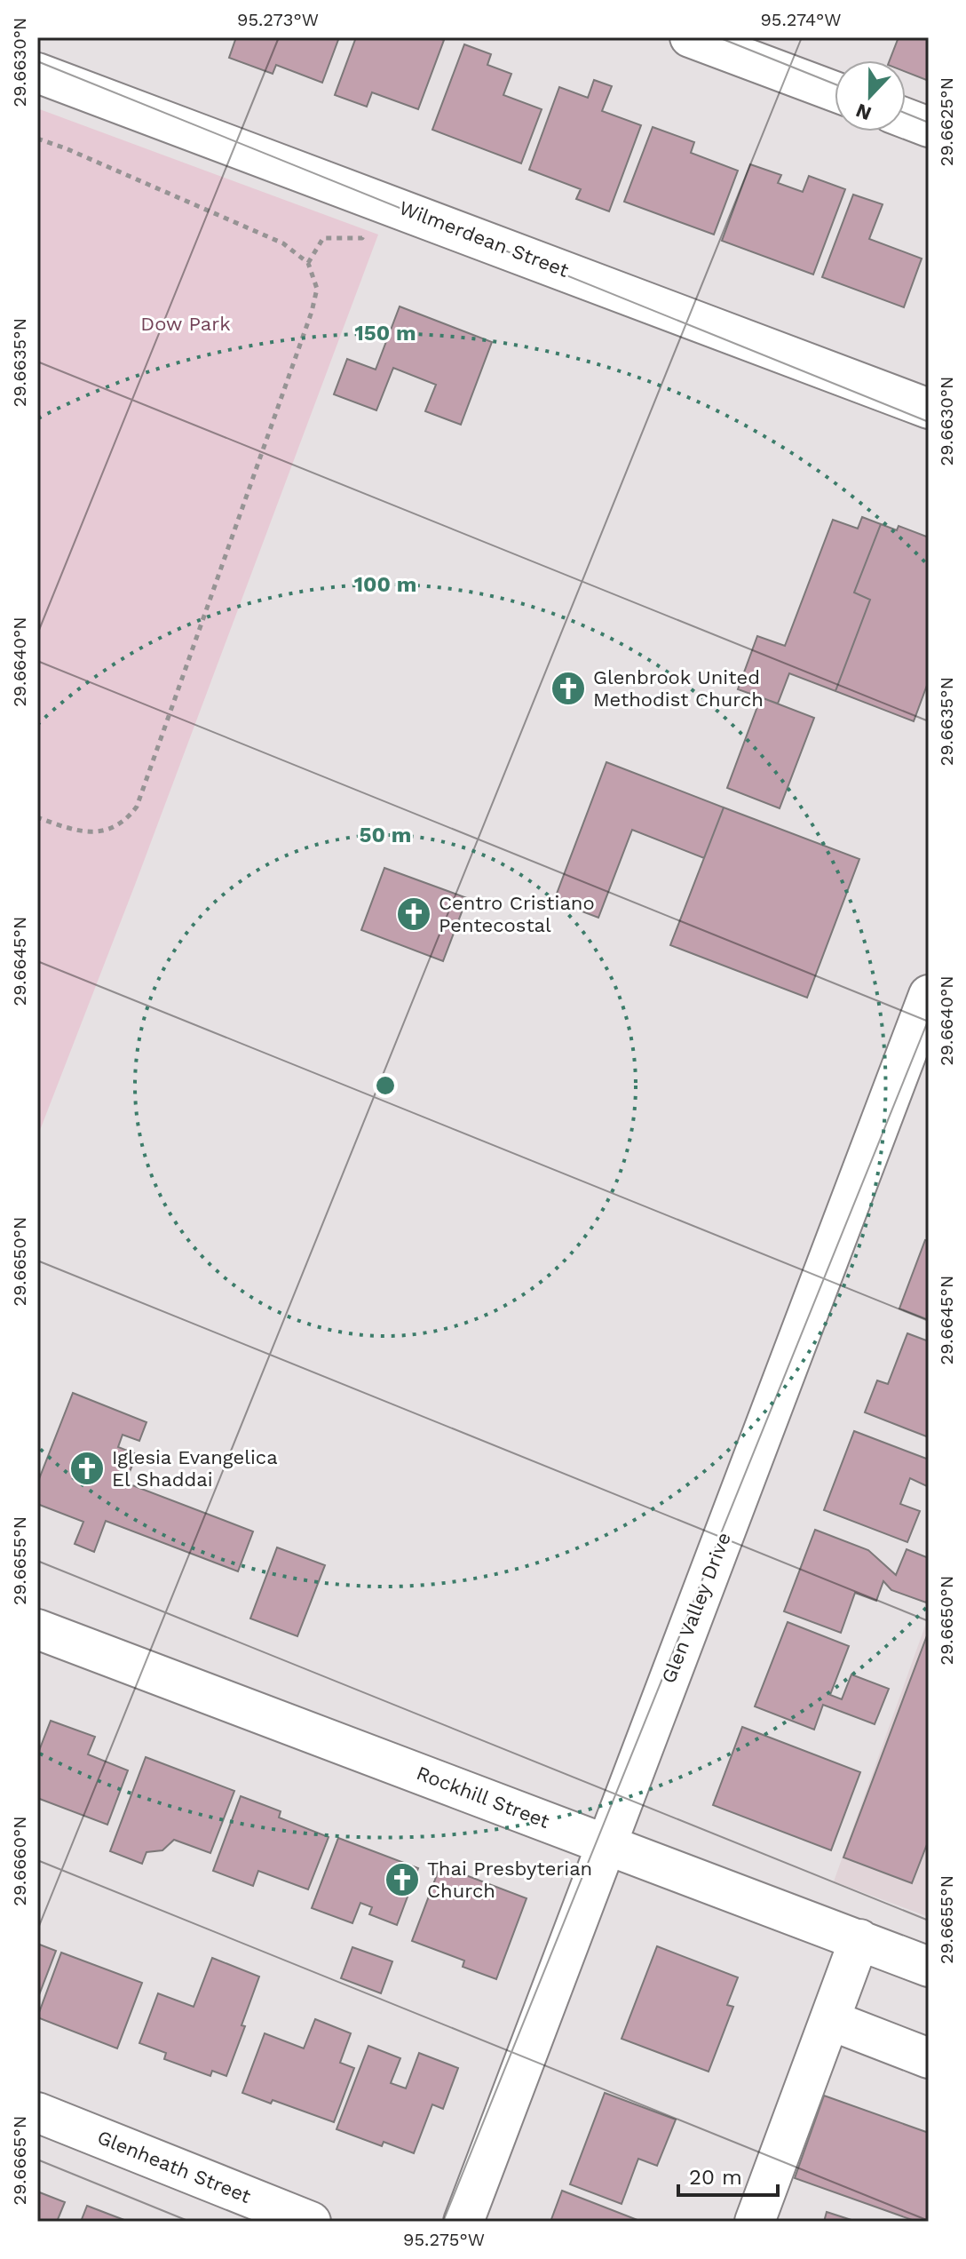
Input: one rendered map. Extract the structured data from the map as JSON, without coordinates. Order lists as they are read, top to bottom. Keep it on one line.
{"streets":{"street":["Wilmerdean Street","Glen Valley Drive","Rockhill Street","Glenheath Street"]},"crossings":[["Glen Valley Drive","Rockhill Street"]],"parks":["Dow Park"],"places":{"church":["Glenbrook United Methodist Church","Centro Cristiano Pentecostal","Iglesia Evangelica El Shaddai","Thai Presbyterian Church"]},"scale_bar":"20 m","north":"bottom","coordinates":["95.273°W","95.274°W","29.6630°N","29.6625°N","29.6635°N","29.6640°N","29.6645°N","29.6650°N","29.6655°N","29.6660°N","29.6665°N","95.275°W"],"rings":["150 m","100 m","50 m"]}
